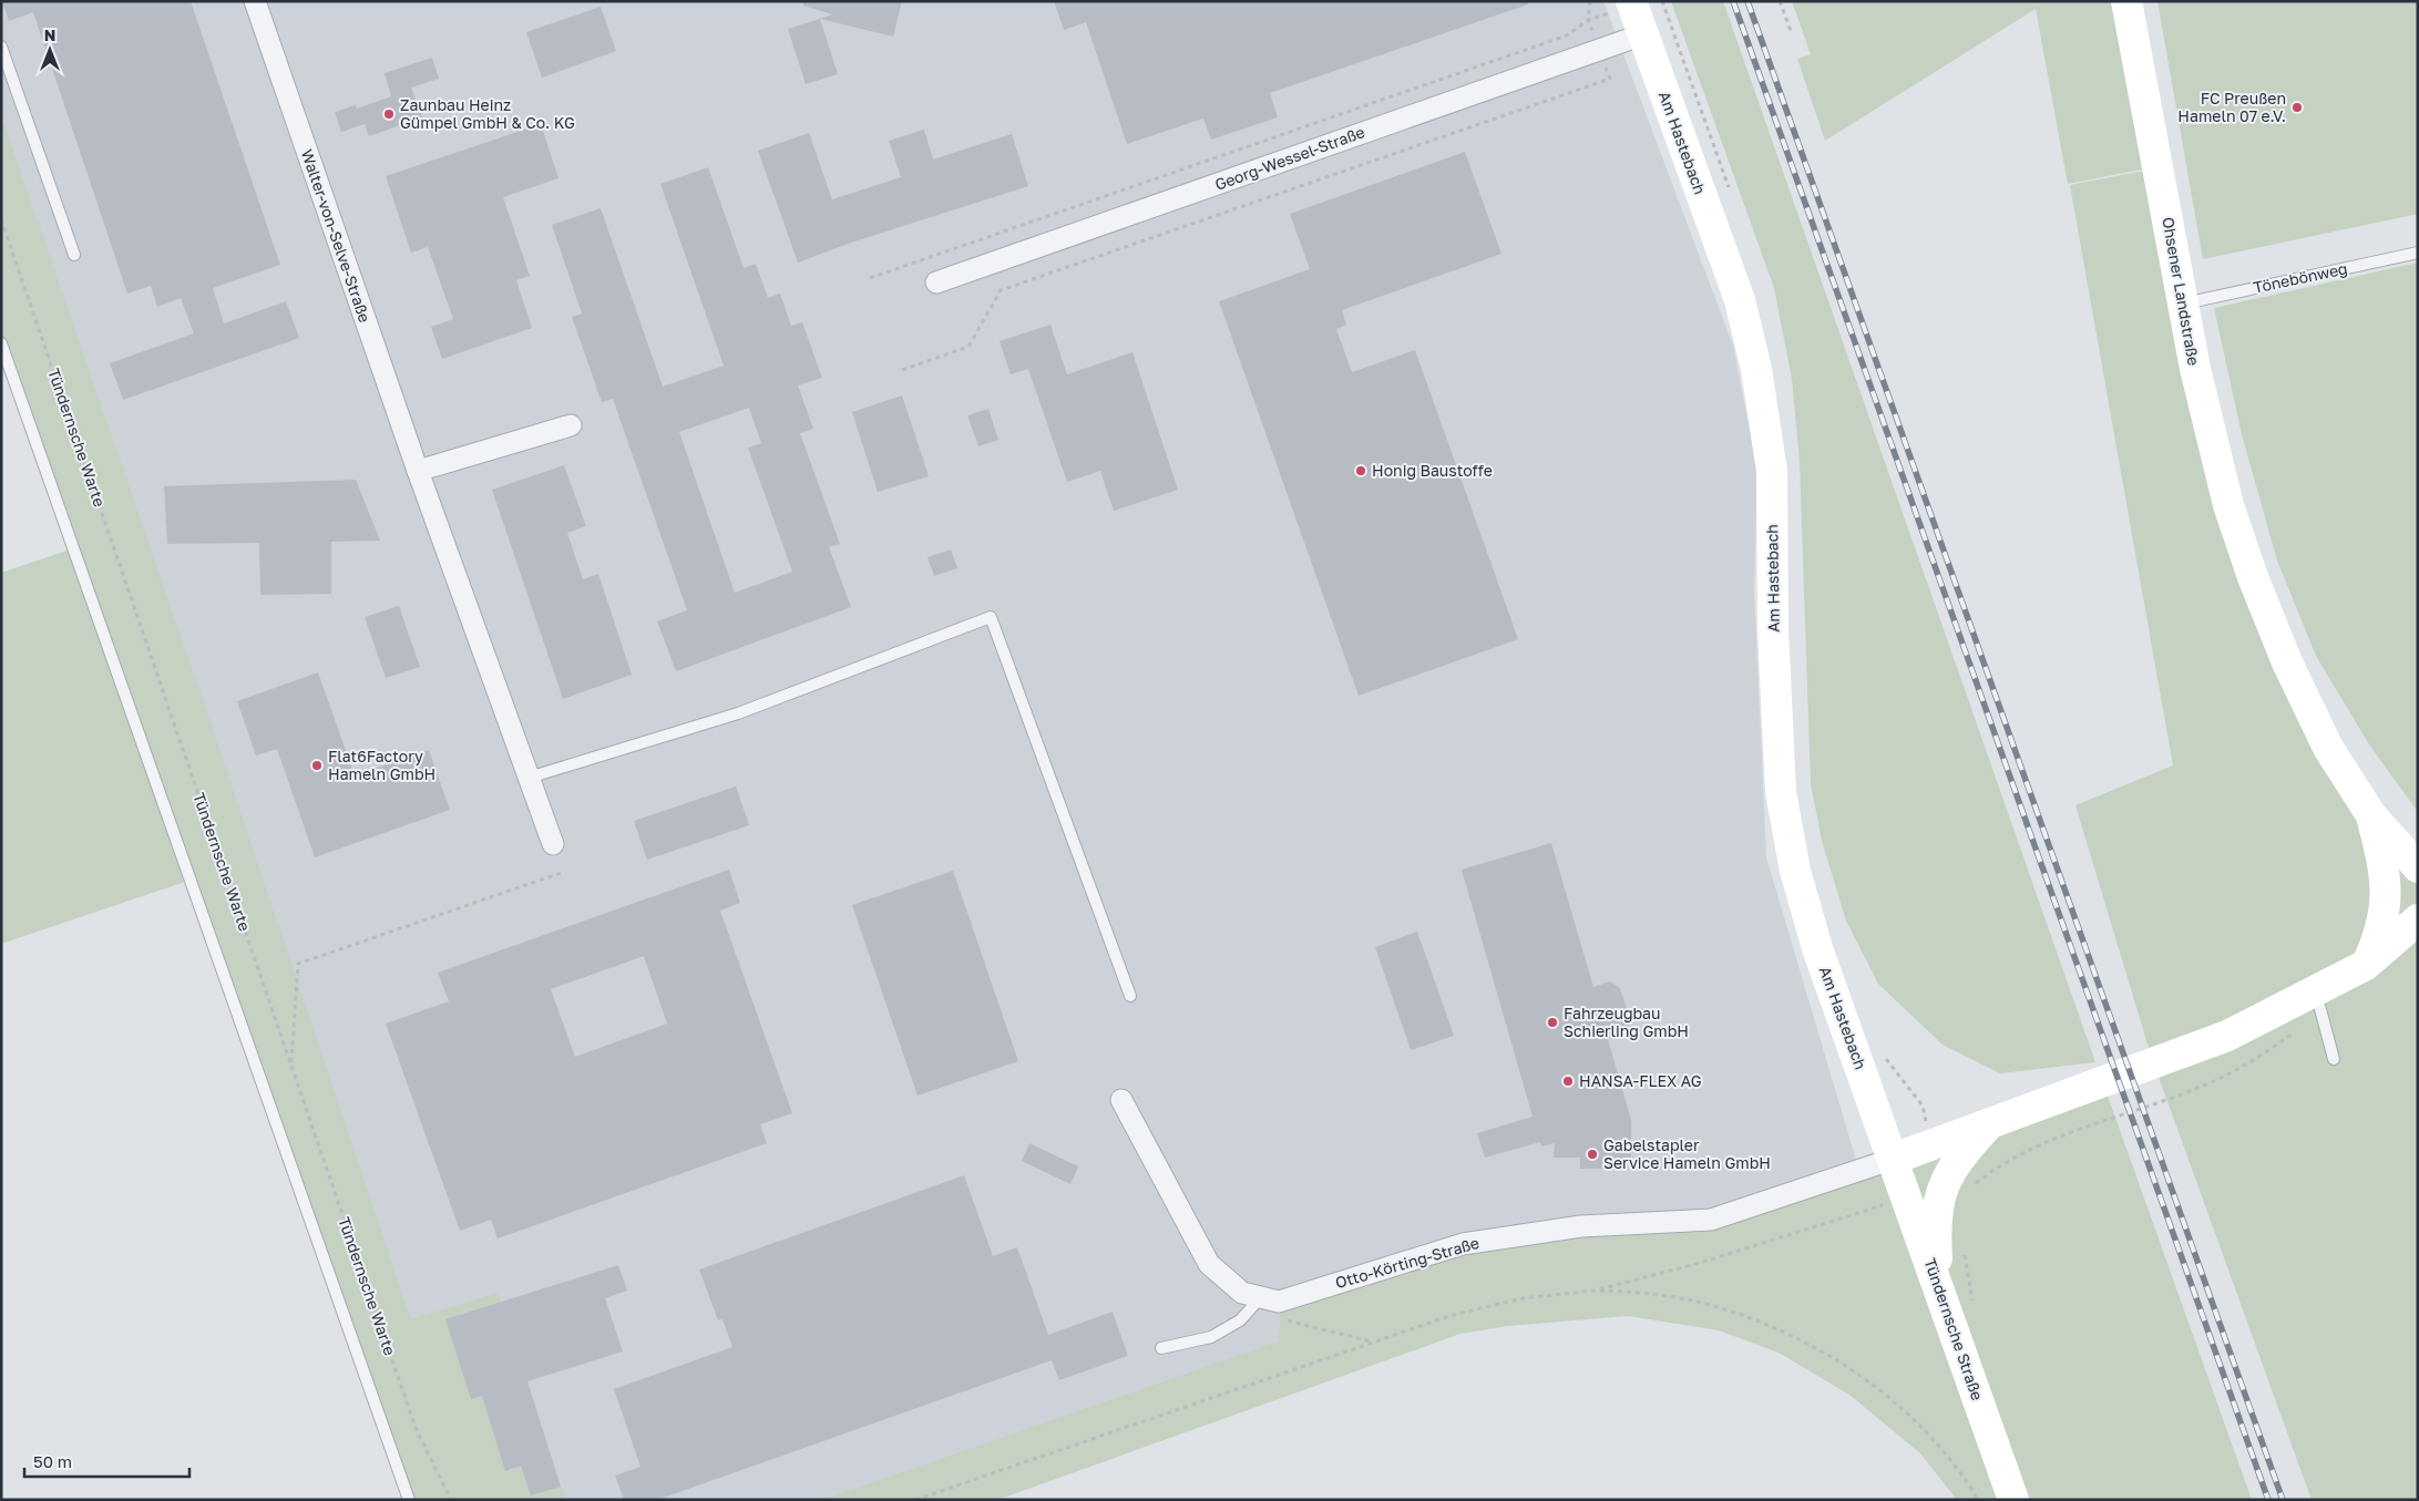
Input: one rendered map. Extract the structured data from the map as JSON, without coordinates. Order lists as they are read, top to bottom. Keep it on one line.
{"streets":{"main road":["Am Hastebach","Ohsener Landstraße","Tündernsche Straße"],"street":["Georg-Wessel-Straße","Walter-von-Selve-Straße","Otto-Körting-Straße"],"lane":["Tönebönweg","Tündernsche Warte"]},"crossings":[["Am Hastebach","Georg-Wessel-Straße"],["Am Hastebach","Otto-Körting-Straße"],["Am Hastebach","Tündernsche Straße"],["Tönebönweg","Ohsener Landstraße"],["Otto-Körting-Straße","Tündernsche Straße"]],"places":["FC Preußen Hameln 07 e.V.","Zaunbau Heinz Gümpel GmbH & Co. KG","Honig Baustoffe","Flat6Factory Hameln GmbH","Fahrzeugbau Schierling GmbH","HANSA-FLEX AG","Gabelstapler Service Hameln GmbH"],"scale_bar":"50 m","north":"top"}
